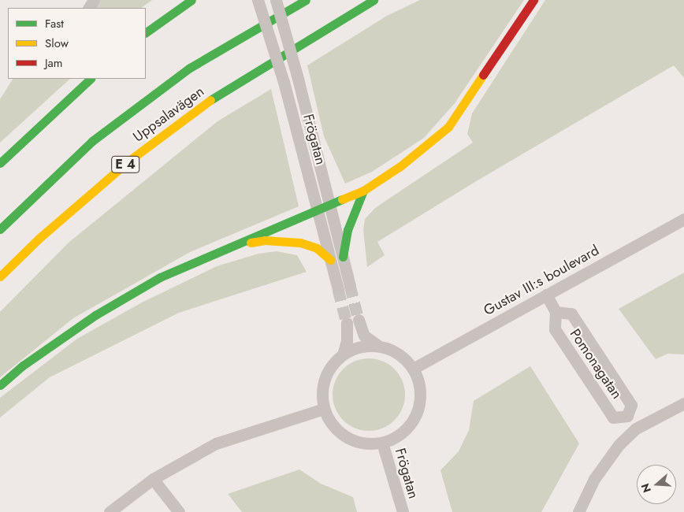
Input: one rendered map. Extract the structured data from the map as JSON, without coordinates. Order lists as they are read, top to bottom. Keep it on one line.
{"streets":{"highway":["Uppsalavägen","E 4"],"street":["Frögatan","Gustav III:s boulevard","Pomonagatan"]},"crossings":[["Frögatan","Gustav III:s boulevard"]],"legend":["Fast","Slow","Jam"],"north":"left"}
